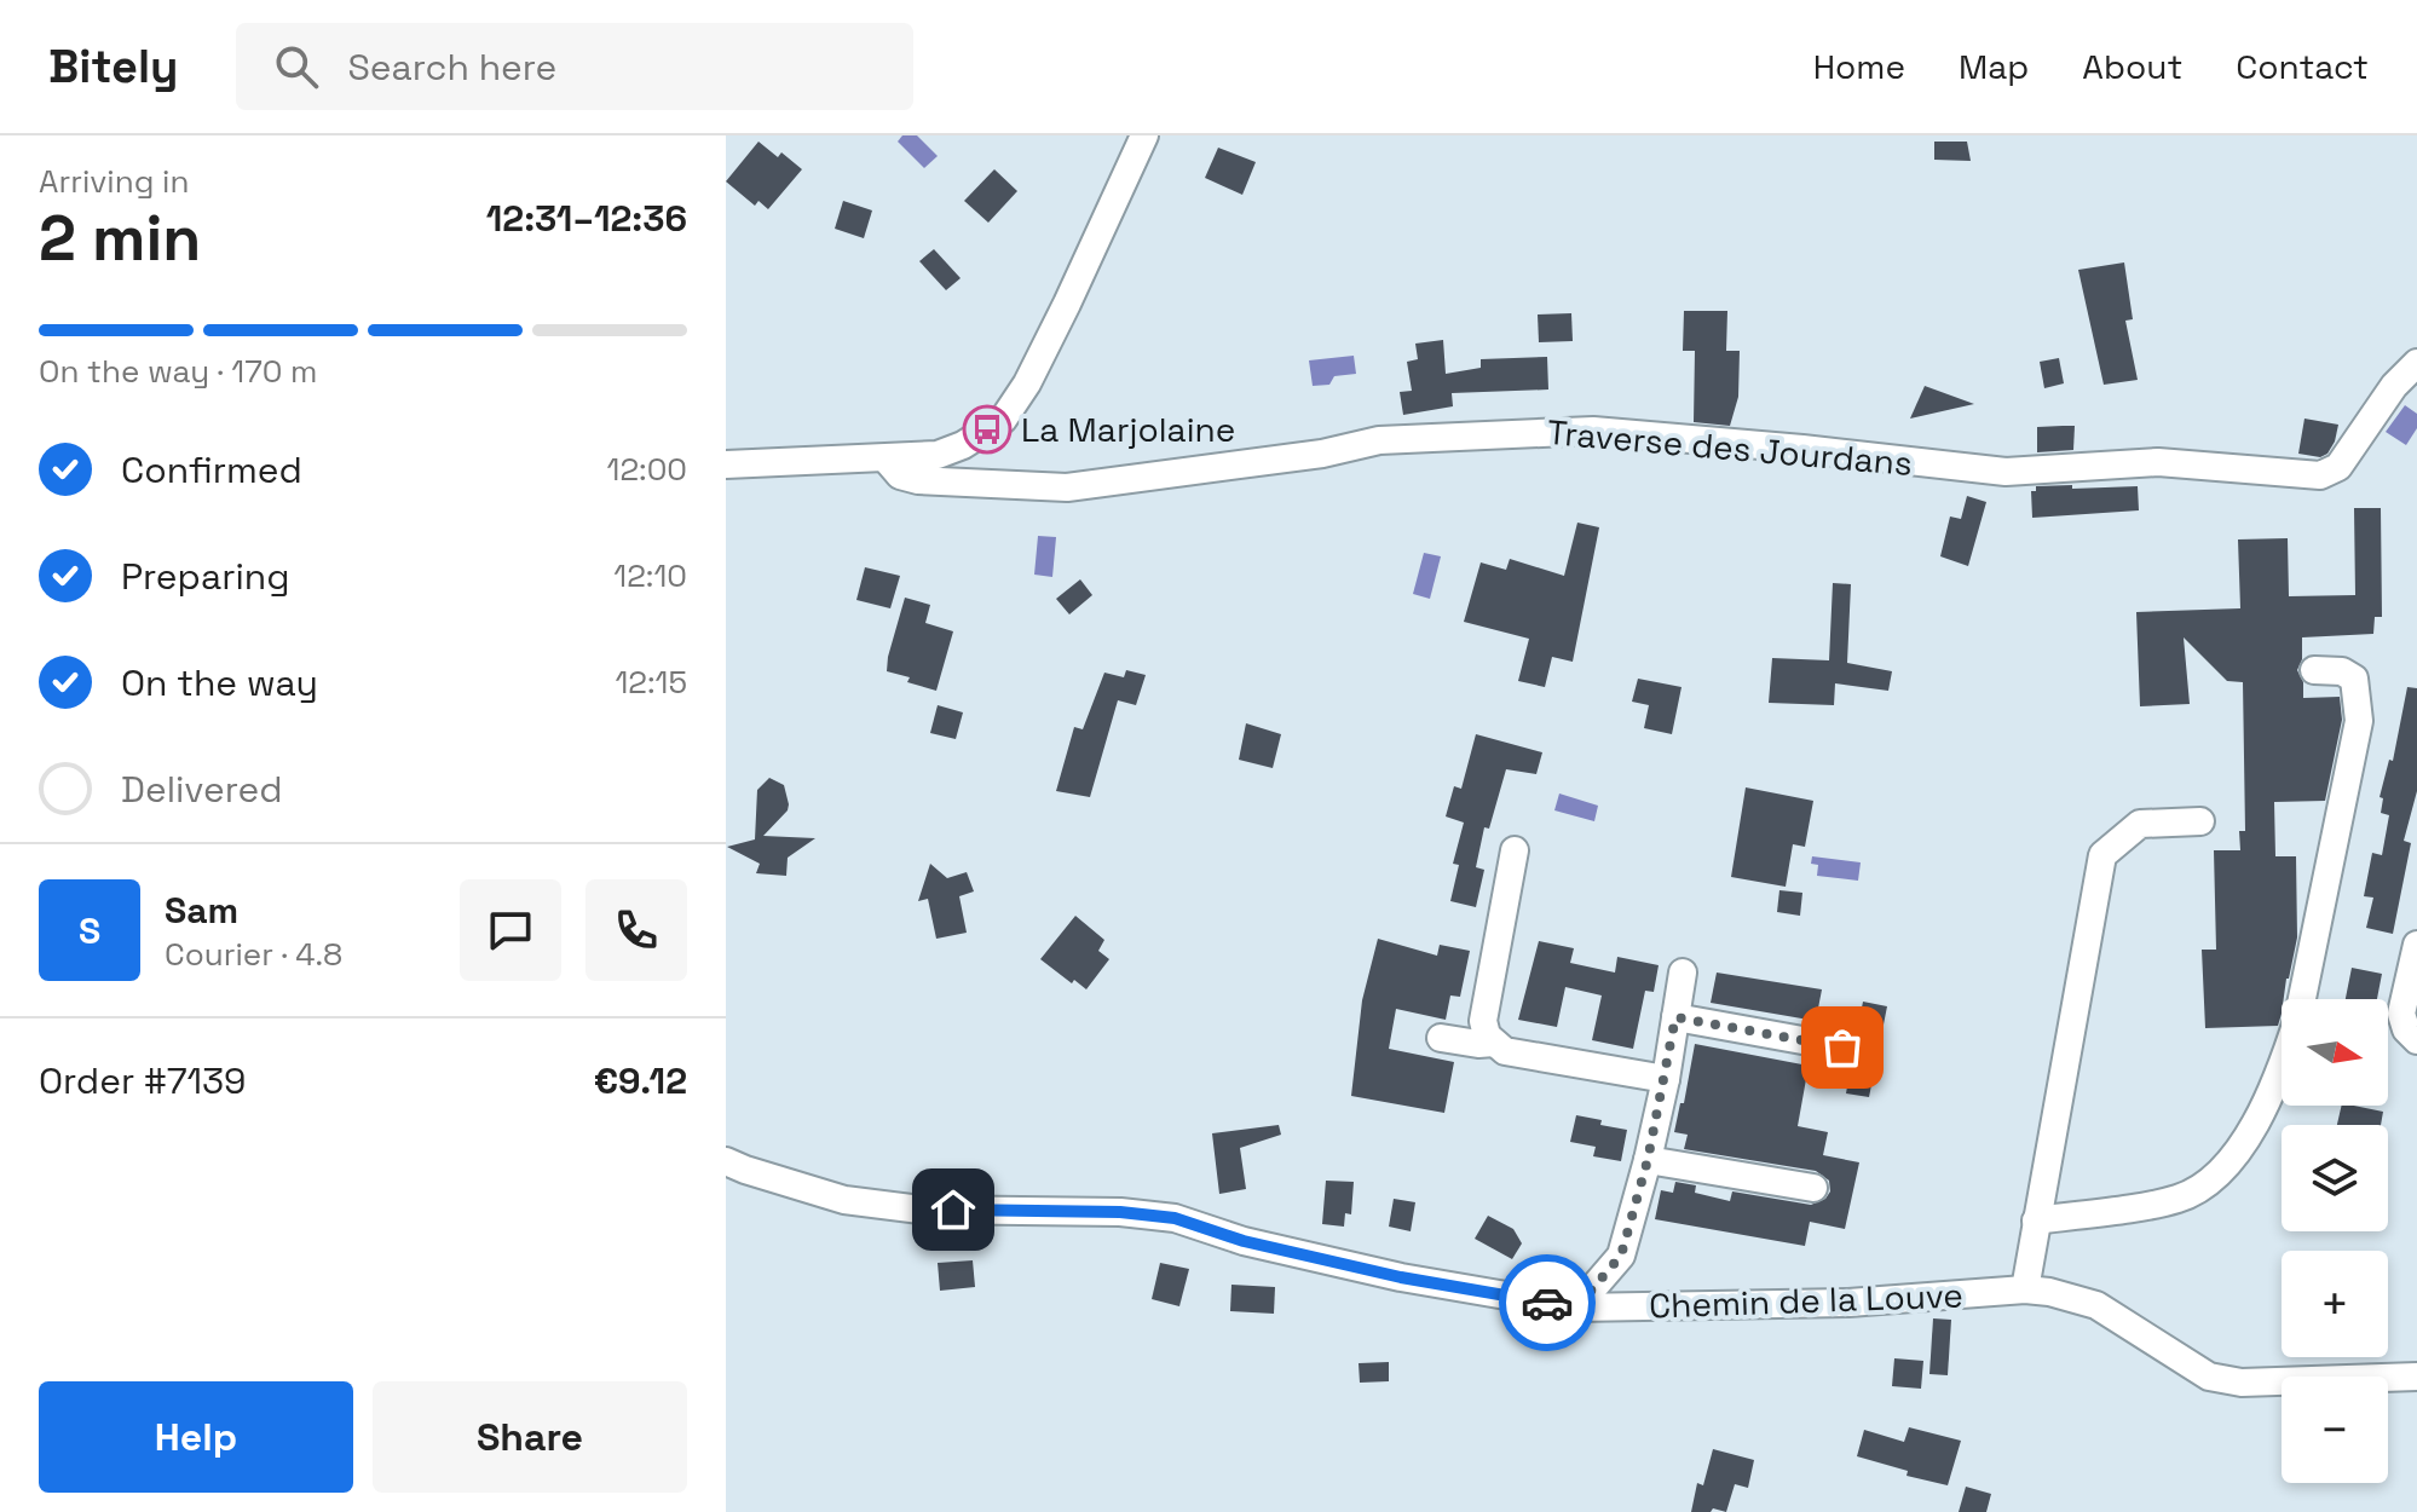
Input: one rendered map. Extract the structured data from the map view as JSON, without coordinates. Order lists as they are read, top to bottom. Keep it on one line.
{"streets":{"street":["Traverse des Jourdans","Chemin de la Louve"]},"places":{"bus stop":["La Marjolaine"]},"north":"right","page":{"header":"Bitely","search":"Search here","nav":["Home","Map","About","Contact"],"heading":["2 min","Arriving in","12:31–12:36"],"panel":["Sam","Courier · 4.8","Order #7139","€9.12"],"bar":"On the way · 170 m","list":[["Confirmed","12:00"],["Preparing","12:10"],["On the way","12:15"],"Delivered"],"round":"S","map_buttons":["+","−"],"buttons":["Help","Share"]}}
